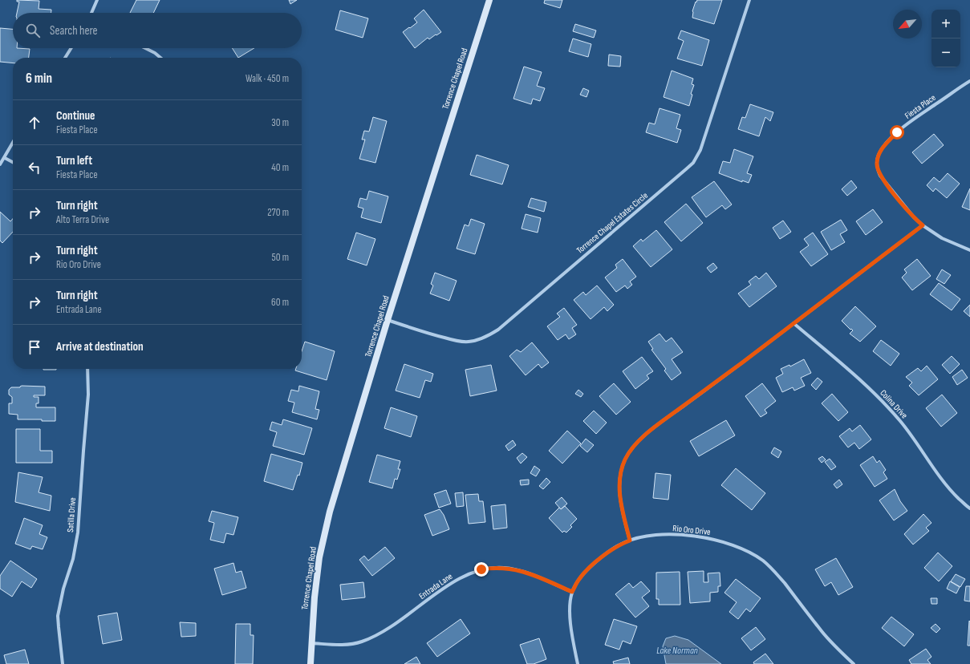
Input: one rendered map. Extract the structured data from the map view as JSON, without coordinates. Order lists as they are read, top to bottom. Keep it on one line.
{"streets":{"street":["Torrence Chapel Road","Fiesta Place","Torrence Chapel Estates Circle","Colina Drive","Satilla Drive","Rio Oro Drive","Entrada Lane"]},"crossings":[["Torrence Chapel Road","Torrence Chapel Estates Circle"],["Torrence Chapel Road","Entrada Lane"],["Rio Oro Drive","Entrada Lane"]],"water":["Lake Norman"],"north":"bottom left","page":{"map_buttons":["+","−"],"search":"Search here","heading":["6 min","Walk · 450 m"],"list":[["Continue","Fiesta Place","30 m"],["Turn left","Fiesta Place","40 m"],["Turn right","Alto Terra Drive","270 m"],["Turn right","Rio Oro Drive","50 m"],["Turn right","Entrada Lane","60 m"],"Arrive at destination"]}}
